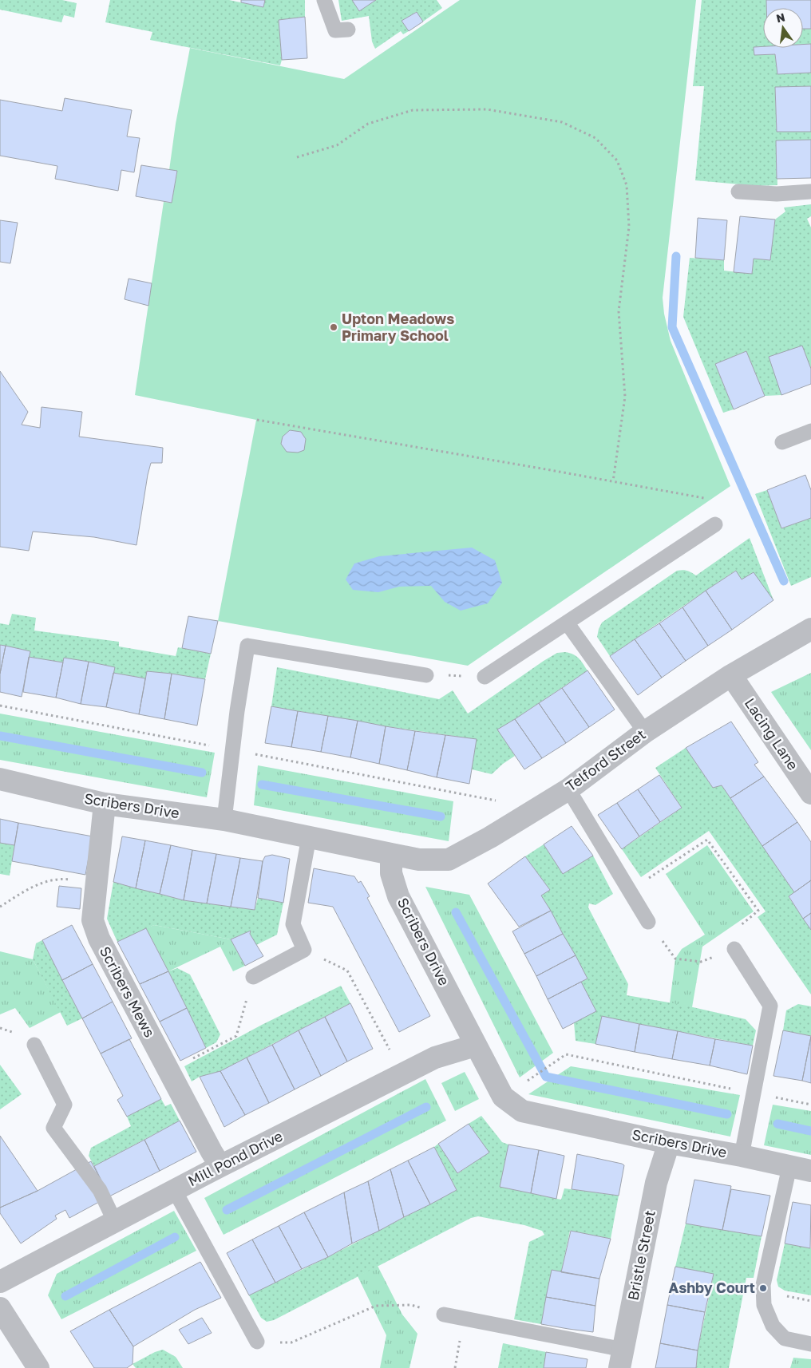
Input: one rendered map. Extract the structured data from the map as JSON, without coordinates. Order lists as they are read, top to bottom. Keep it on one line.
{"streets":{"street":["Lacing Lane","Telford Street","Scribers Drive","Scribers Mews","Mill Pond Drive","Bristle Street"]},"crossings":[["Lacing Lane","Telford Street"],["Telford Street","Scribers Drive"],["Scribers Drive","Scribers Mews"],["Scribers Drive","Mill Pond Drive"],["Scribers Drive","Bristle Street"],["Scribers Mews","Mill Pond Drive"]],"places":["Upton Meadows Primary School","Ashby Court"],"north":"top"}
